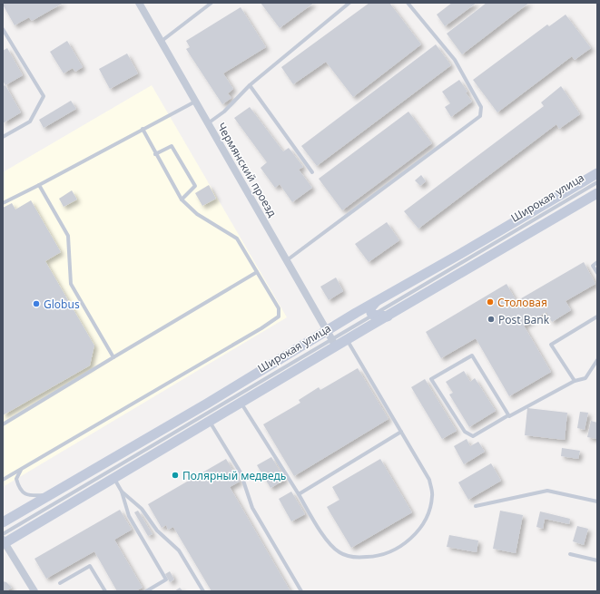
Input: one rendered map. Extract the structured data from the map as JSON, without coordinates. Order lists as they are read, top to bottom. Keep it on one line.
{"streets":{"main road":["Широкая улица"],"street":["Чермянский проезд"]},"crossings":[["Чермянский проезд","Широкая улица"]],"places":["Столовая","Globus","Post Bank","Полярный медведь"]}
